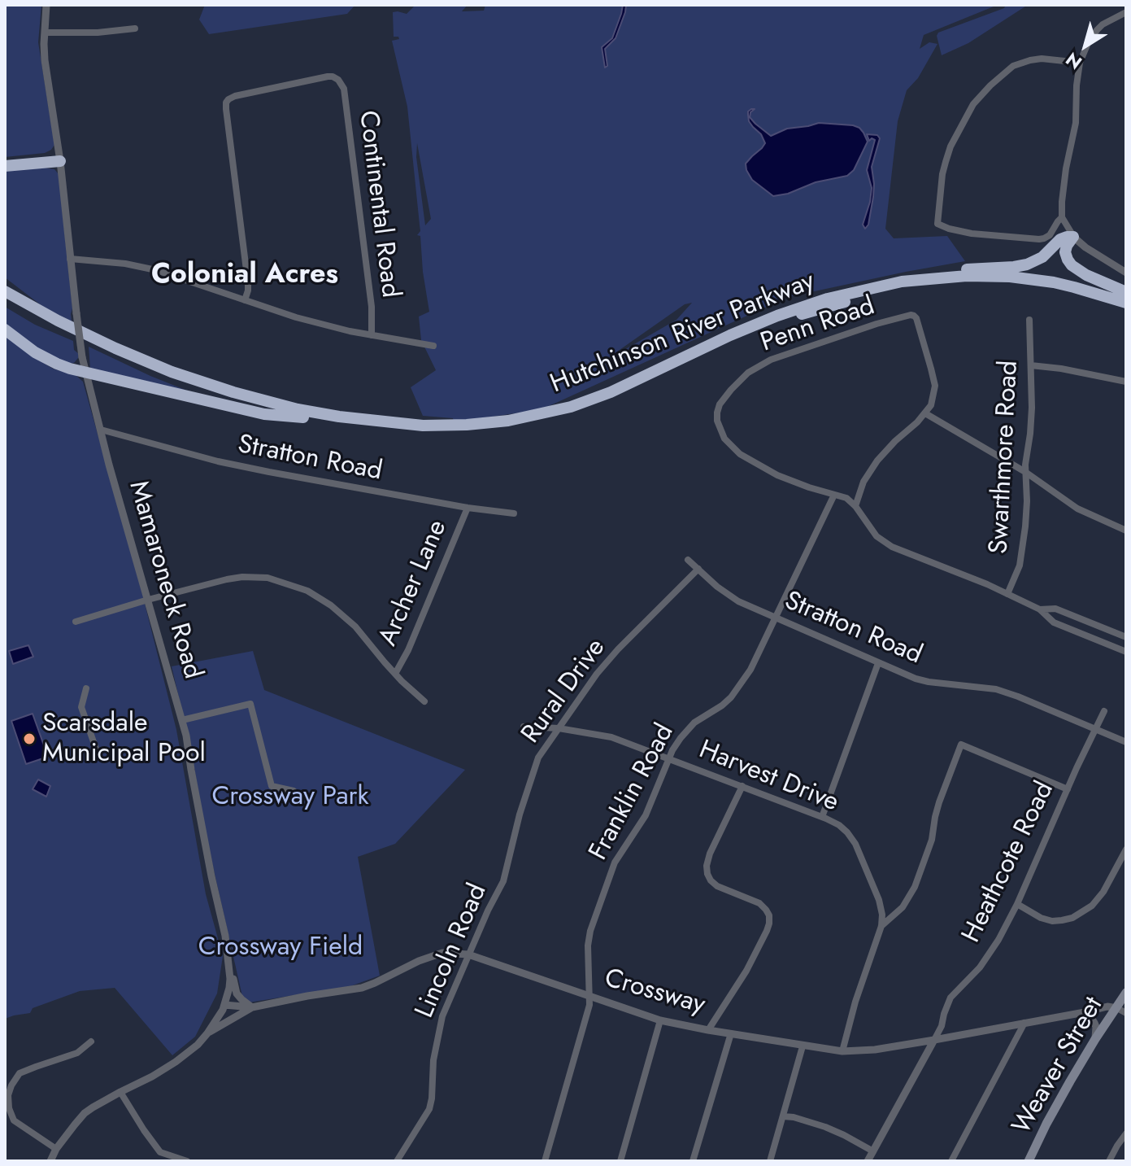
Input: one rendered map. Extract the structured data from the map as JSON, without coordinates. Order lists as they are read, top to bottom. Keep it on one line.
{"streets":{"highway":["Hutchinson River Parkway"],"main road":["Weaver Street"],"street":["Continental Road","Penn Road","Swarthmore Road","Stratton Road","Mamaroneck Road","Archer Lane","Rural Drive","Harvest Drive","Franklin Road","Heathcote Road","Lincoln Road","Crossway"]},"crossings":[["Penn Road","Franklin Road"],["Stratton Road","Mamaroneck Road"],["Stratton Road","Archer Lane"],["Stratton Road","Rural Drive"],["Stratton Road","Franklin Road"],["Stratton Road","Heathcote Road"],["Mamaroneck Road","Crossway"],["Rural Drive","Harvest Drive"],["Rural Drive","Lincoln Road"],["Harvest Drive","Franklin Road"],["Harvest Drive","Crossway"],["Franklin Road","Crossway"],["Heathcote Road","Crossway"],["Lincoln Road","Crossway"],["Crossway","Weaver Street"]],"districts":["Colonial Acres"],"parks":["Crossway Park","Crossway Field"],"places":["Scarsdale Municipal Pool"],"north":"bottom left"}
